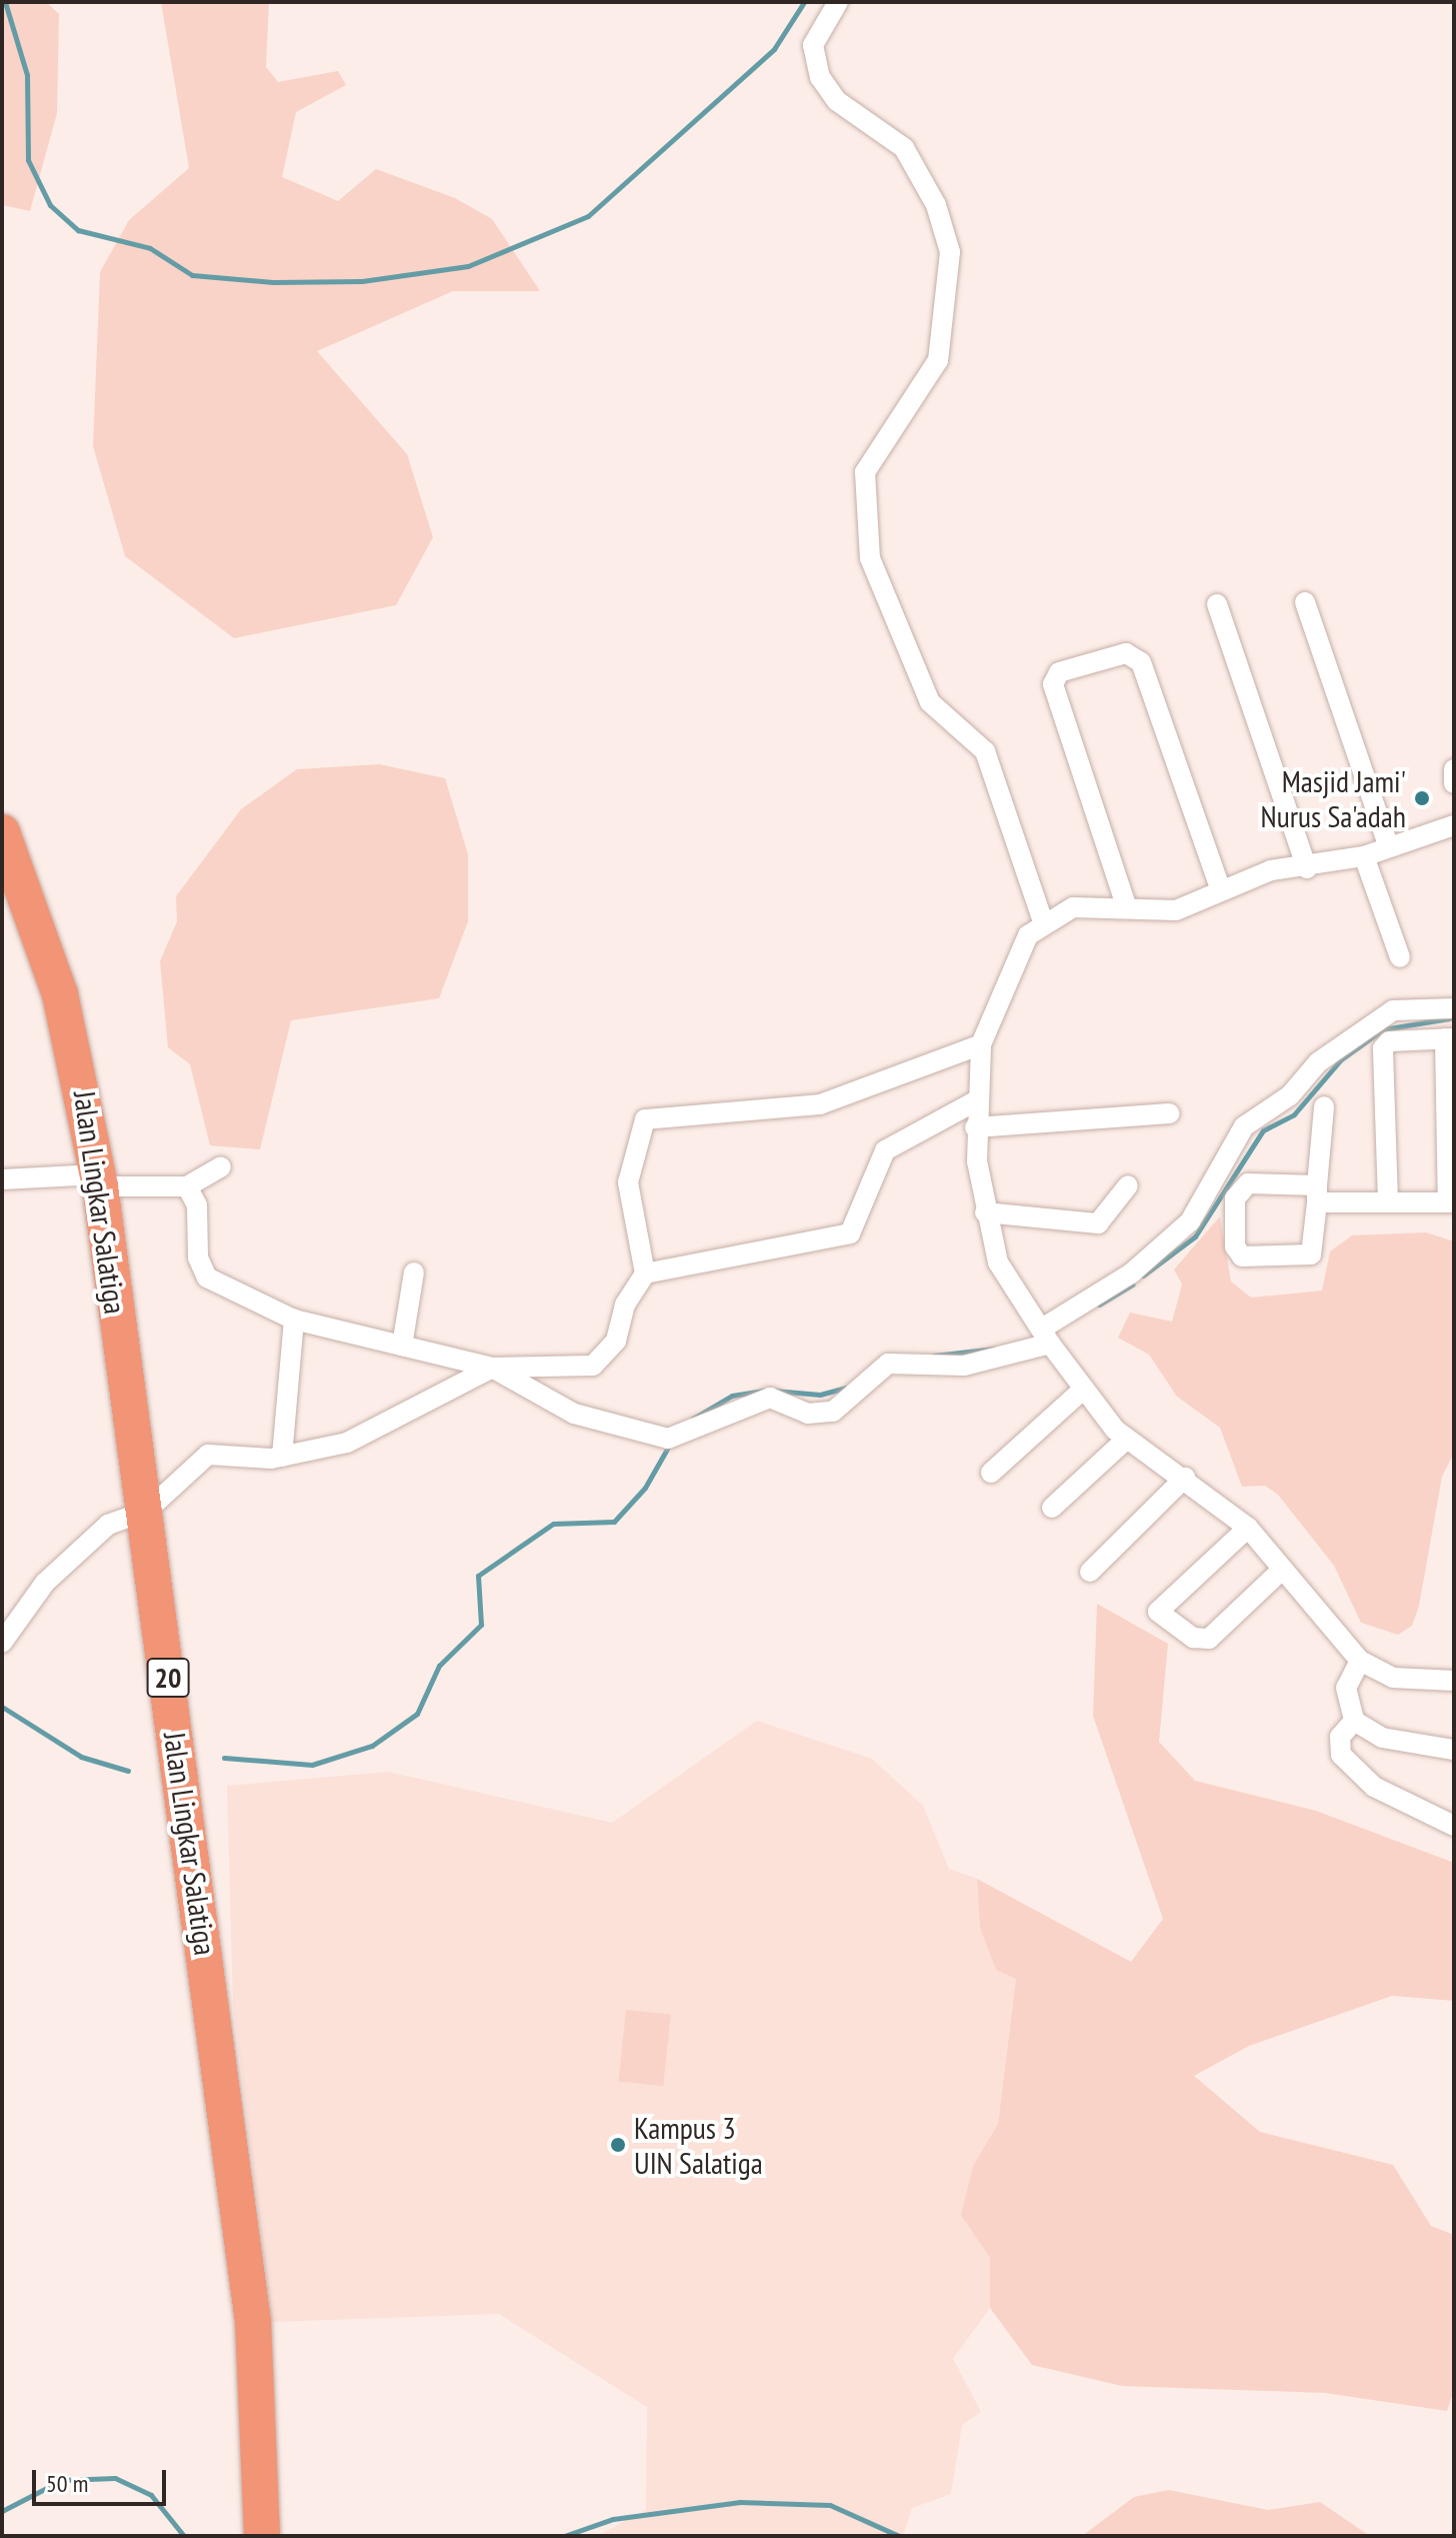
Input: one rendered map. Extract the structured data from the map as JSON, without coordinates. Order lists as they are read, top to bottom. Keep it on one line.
{"streets":{"highway":["Jalan Lingkar Salatiga","20"]},"places":["Masjid Jami' Nurus Sa'adah","Kampus 3 UIN Salatiga"],"scale_bar":"50 m"}
